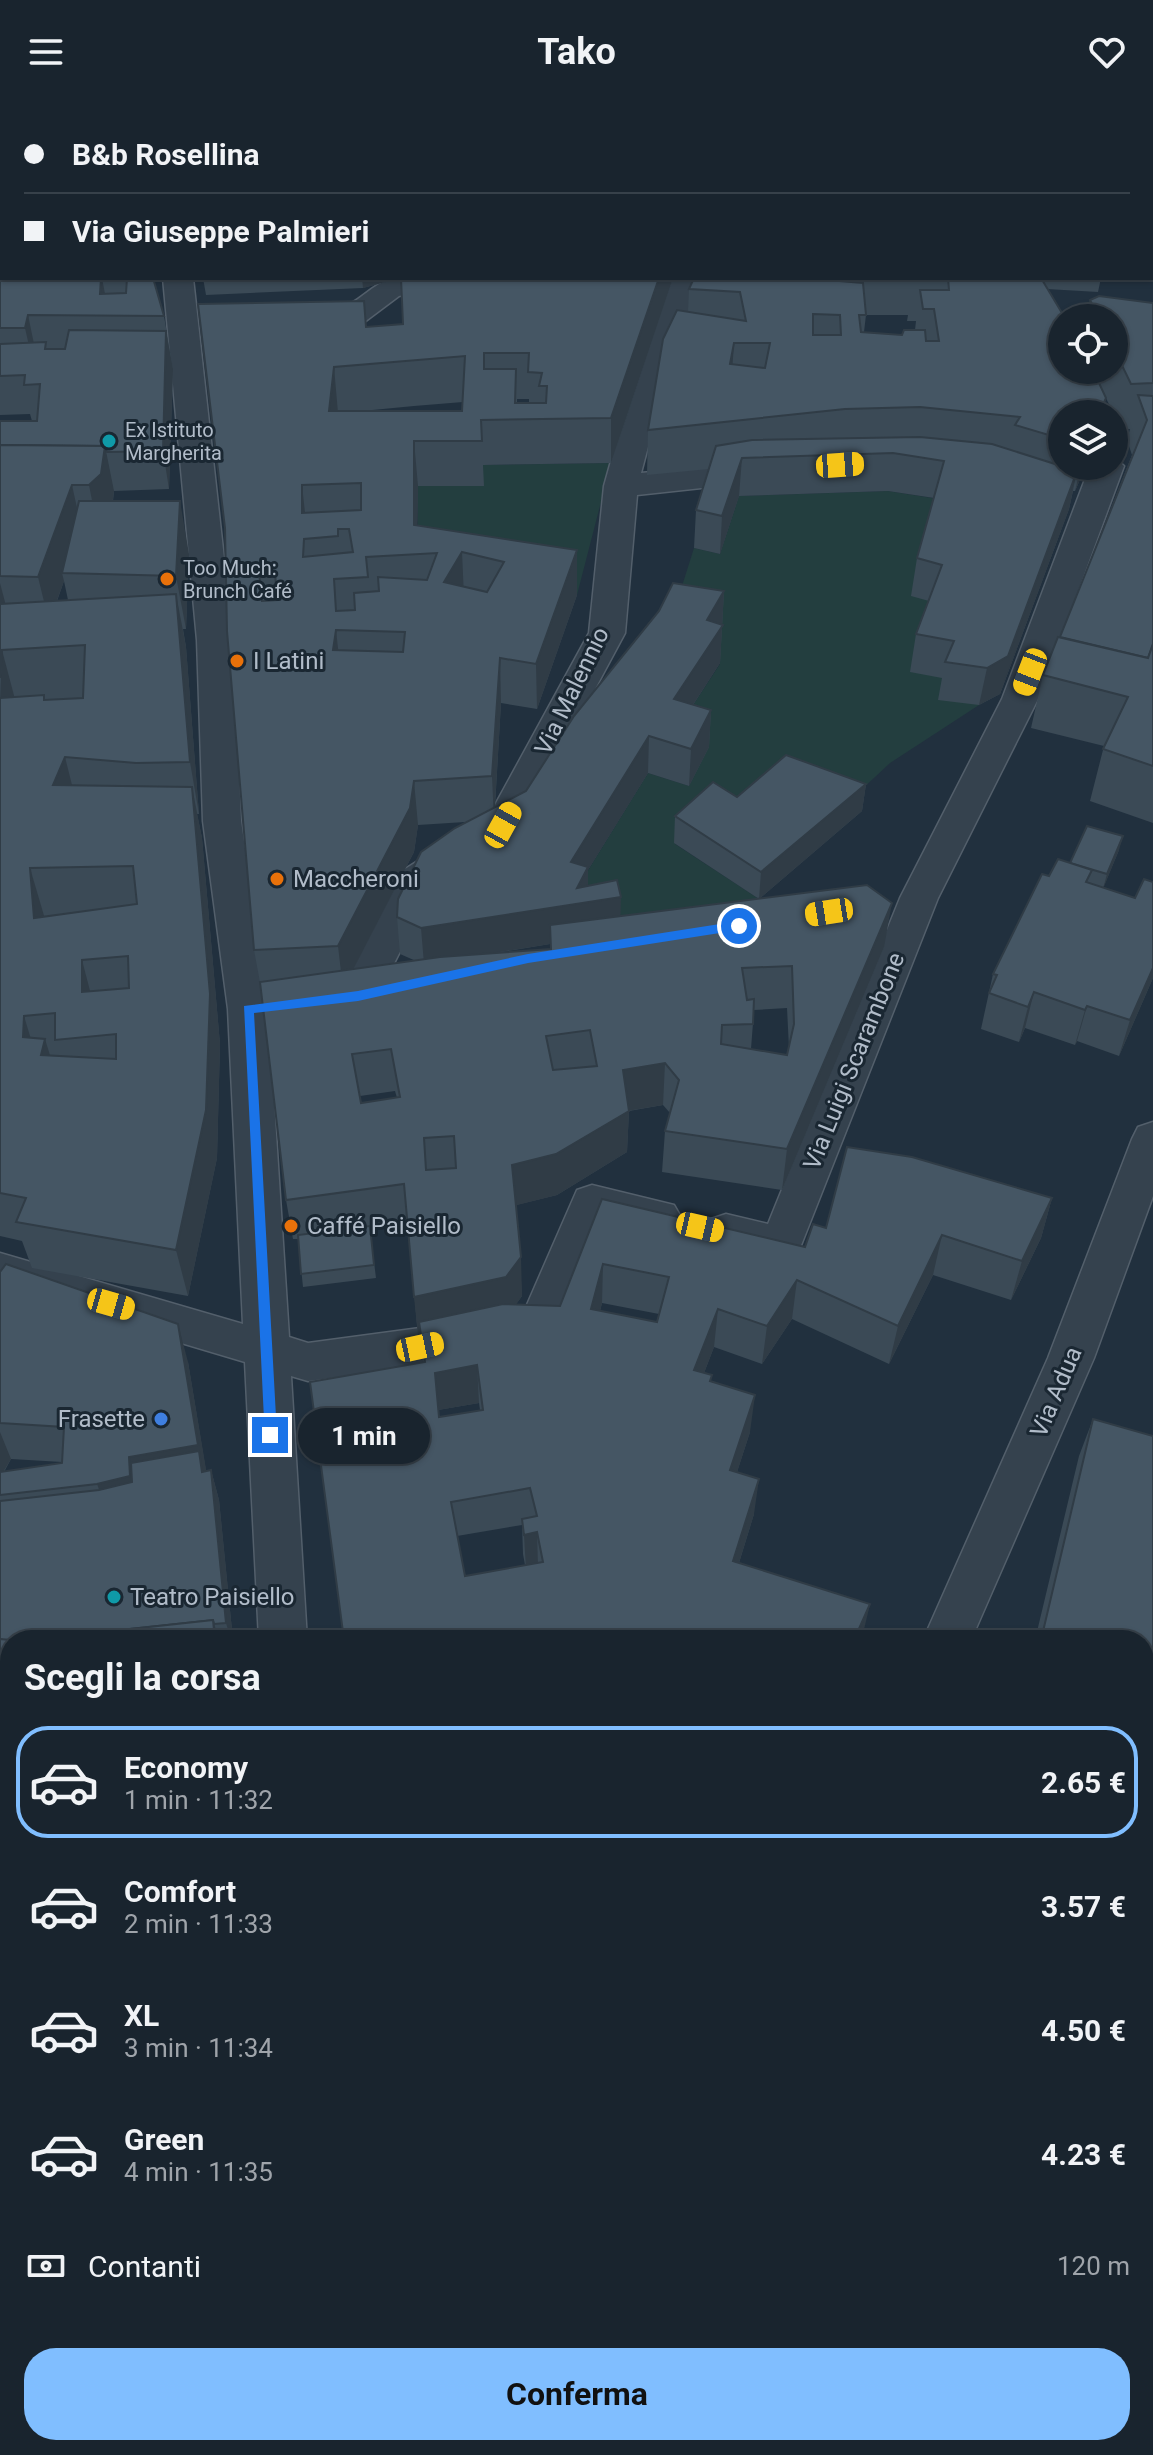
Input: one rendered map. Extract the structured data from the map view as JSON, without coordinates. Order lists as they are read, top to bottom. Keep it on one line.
{"streets":{"street":["Via Malennio","Via Luigi Scarambone","Via Adua"]},"places":["Ex Istituto Margherita","Too Much: Brunch Café","I Latini","Maccheroni","Caffé Paisiello","Frasette","Teatro Paisiello"],"page":{"header":"Tako","banner":["B&b Rosellina","Via Giuseppe Palmieri"],"bubble":"1 min","heading":"Scegli la corsa","list":[{"name":"Economy","note":"1 min · 11:32","value":"2.65 €"},{"name":"Comfort","note":"2 min · 11:33","value":"3.57 €"},{"name":"XL","note":"3 min · 11:34","value":"4.50 €"},{"name":"Green","note":"4 min · 11:35","value":"4.23 €"}],"pay":["Contanti","120 m"],"buttons":"Conferma"}}
